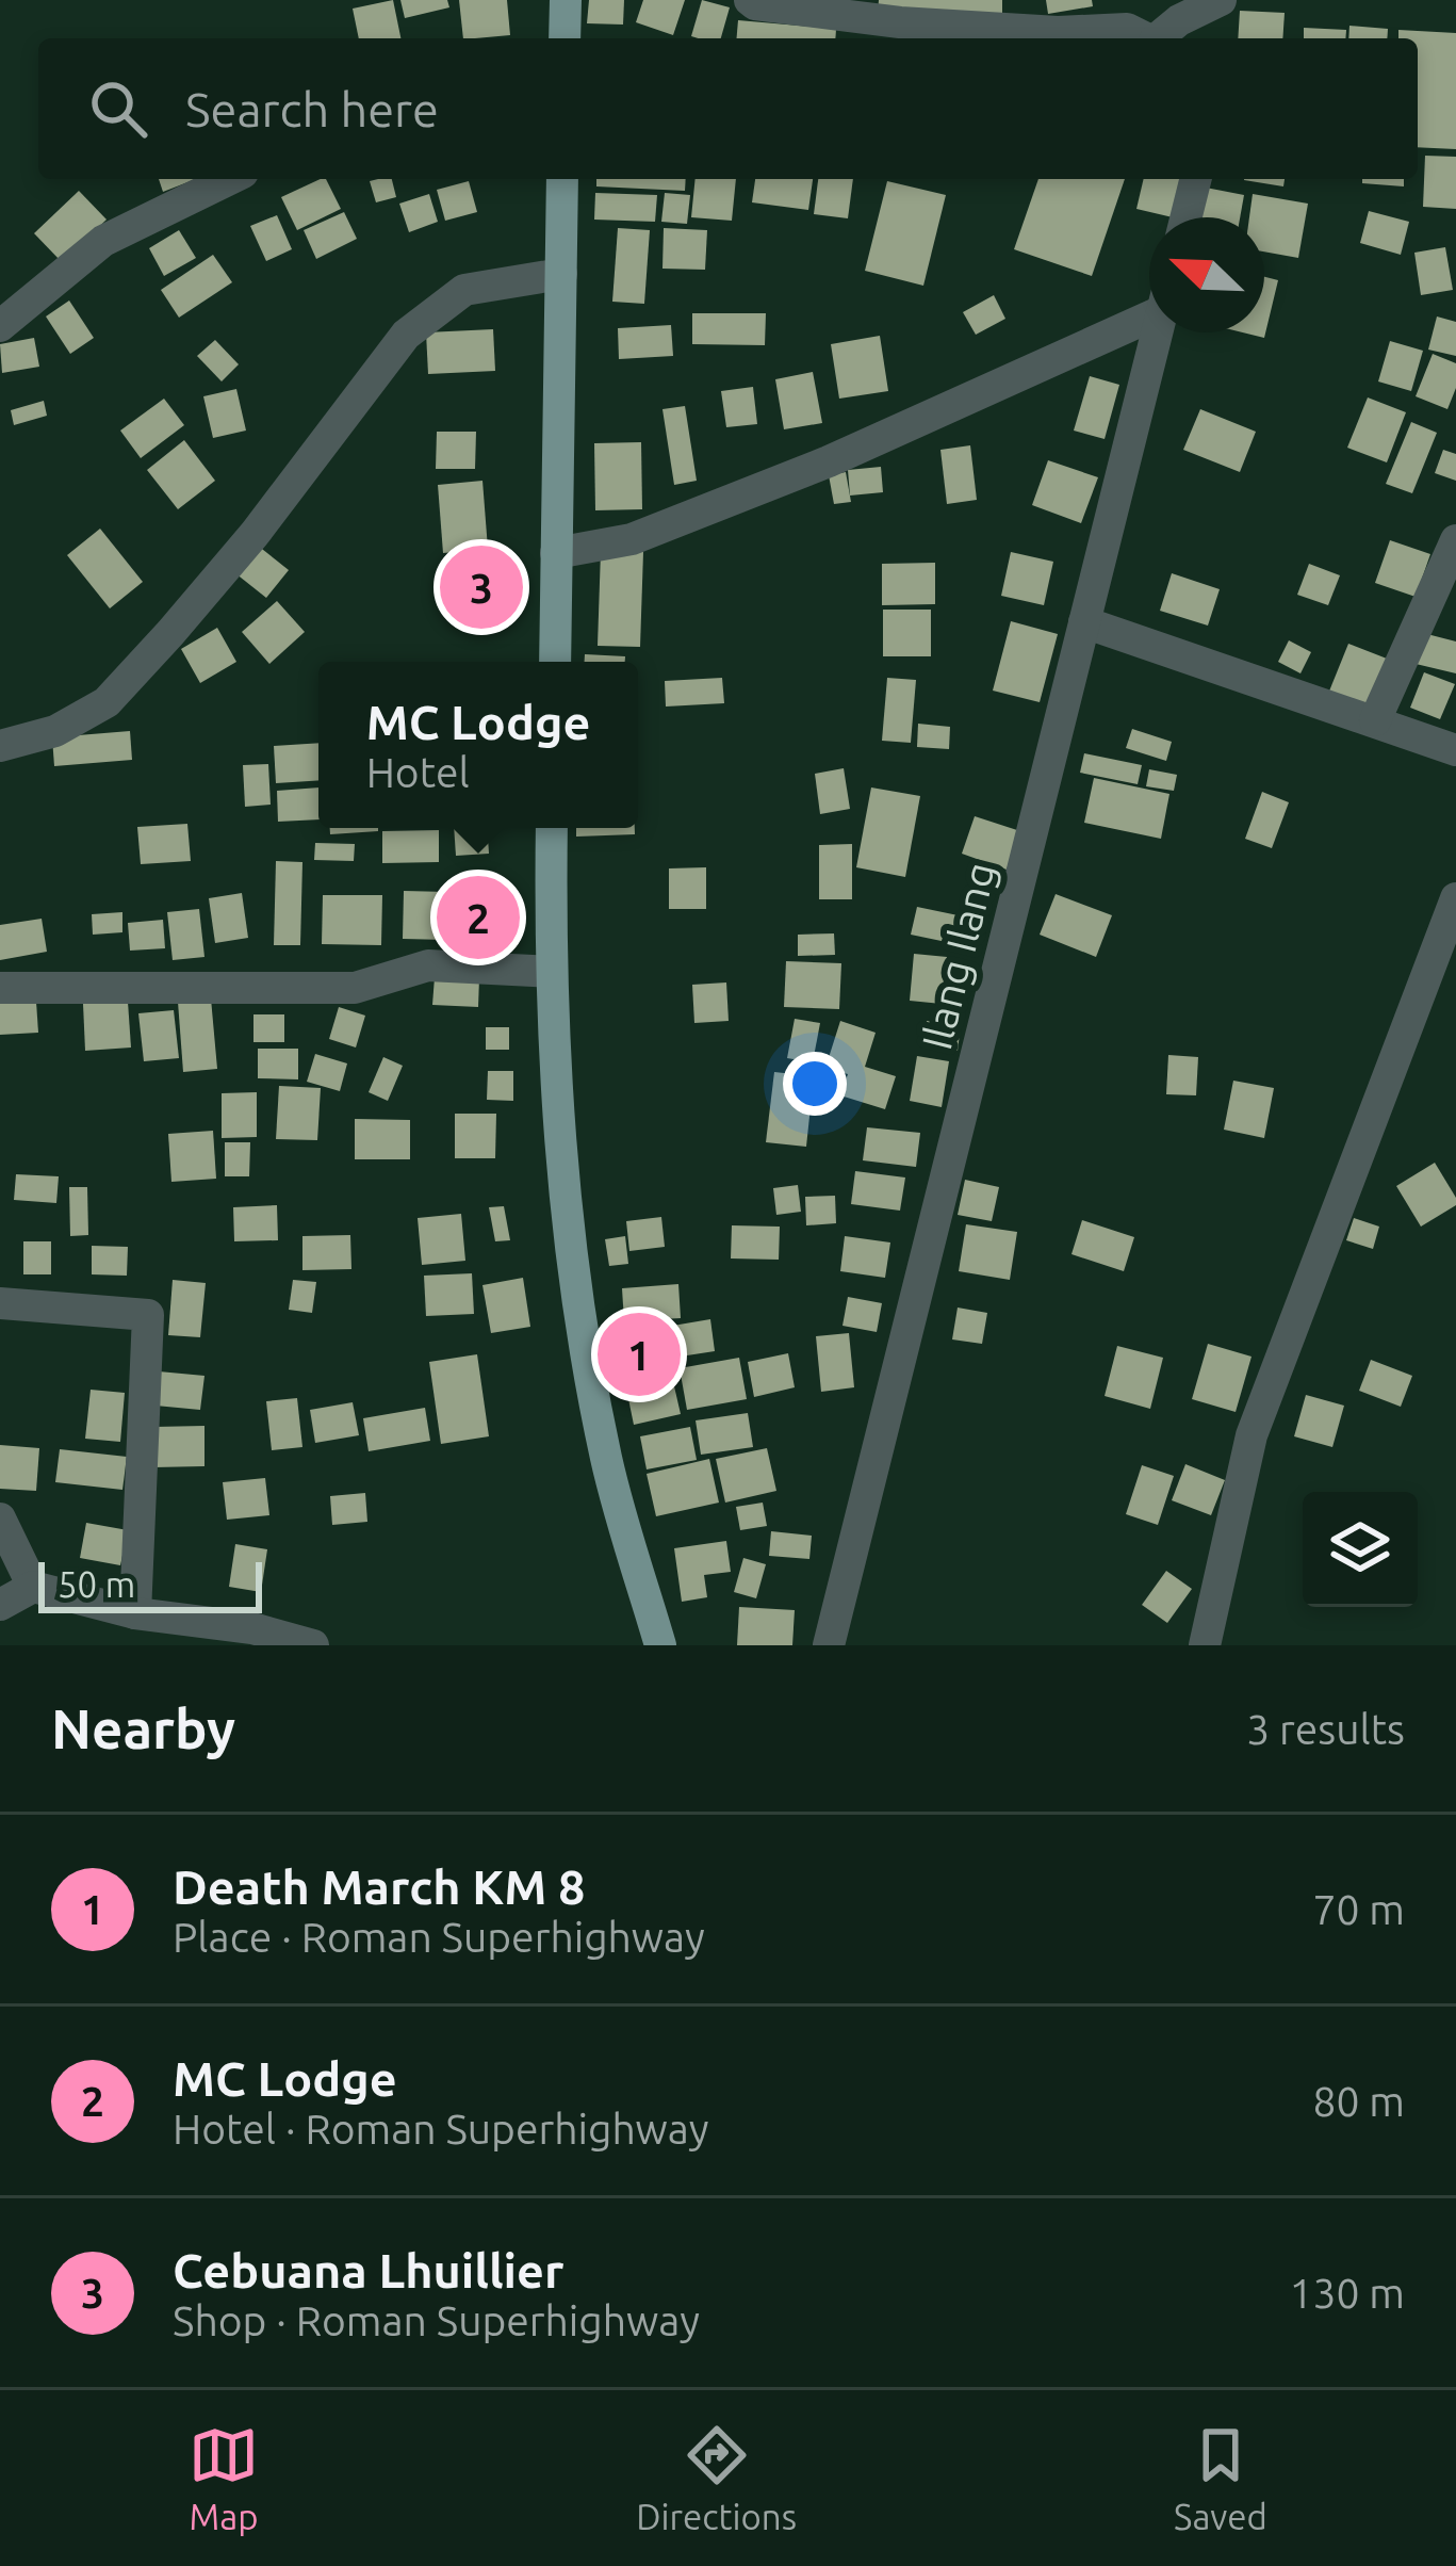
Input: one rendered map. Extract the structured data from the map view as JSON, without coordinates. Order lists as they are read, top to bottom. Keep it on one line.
{"streets":{"street":["Ilang Ilang"]},"scale_bar":"50 m","north":"top left","page":{"search":"Search here","pins":["3","2","1"],"popup":["MC Lodge","Hotel"],"scale":"50 m","heading":["Nearby","3 results"],"list":[{"mark":"1","name":"Death March KM 8","note":"Place · Roman Superhighway","value":"70 m"},{"mark":"2","name":"MC Lodge","note":"Hotel · Roman Superhighway","value":"80 m"},{"mark":"3","name":"Cebuana Lhuillier","note":"Shop · Roman Superhighway","value":"130 m"}],"nav":["Map","Directions","Saved"]}}
